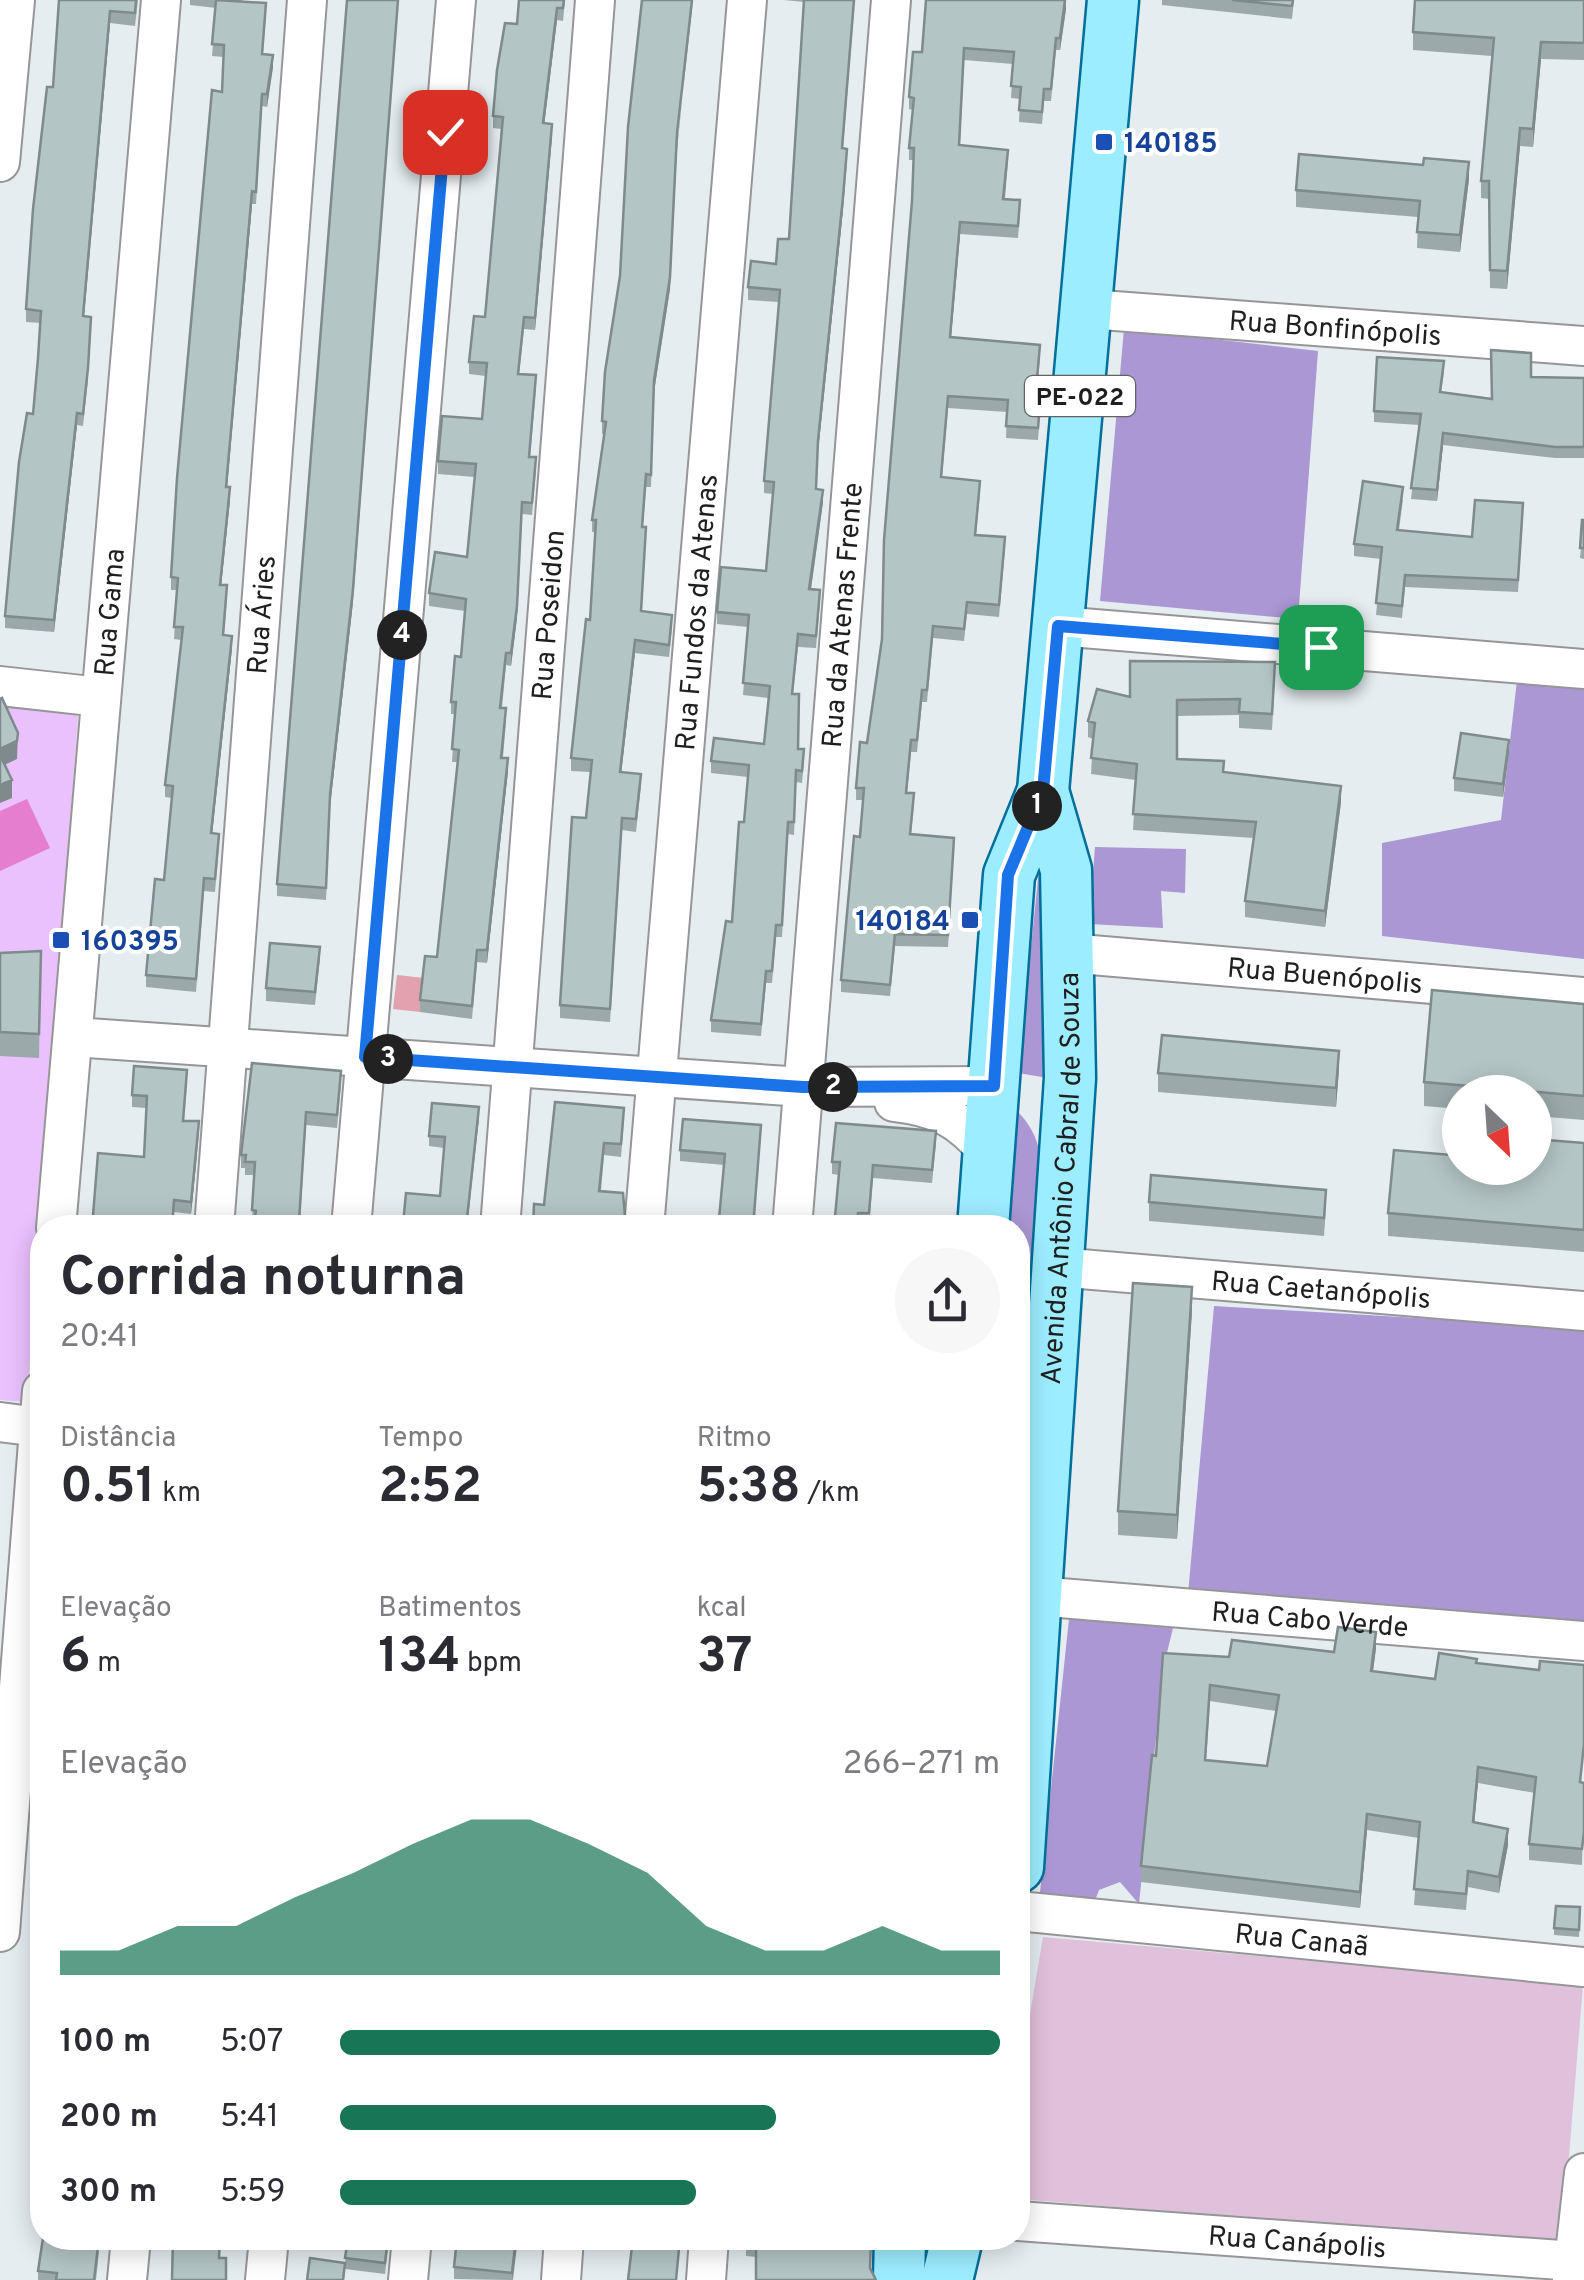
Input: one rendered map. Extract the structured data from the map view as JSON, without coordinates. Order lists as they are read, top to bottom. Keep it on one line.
{"streets":{"main road":["PE-022","Avenida Antônio Cabral de Souza"],"street":["Rua Bonfinópolis","Rua Gama","Rua Áries","Rua Poseidon","Rua Fundos da Atenas","Rua da Atenas Frente","Rua Buenópolis","Rua Caetanópolis","Rua Cabo Verde","Rua Canaã","Rua Canápolis"]},"crossings":[["Rua Bonfinópolis","Avenida Antônio Cabral de Souza"],["Rua Buenópolis","Avenida Antônio Cabral de Souza"],["Avenida Antônio Cabral de Souza","Rua Caetanópolis"],["Avenida Antônio Cabral de Souza","Rua Cabo Verde"]],"places":{"transit":["140185","140184","160395"]},"north":"bottom right","page":{"pins":["4","1","3","2"],"heading":["Corrida noturna","20:41"],"stats":[["Distância","0.51 km"],["Tempo","2:52"],["Ritmo","5:38 /km"],["Elevação","6 m"],["Batimentos","134 bpm"],["kcal","37"]],"chart":["Elevação","266–271 m"],"list":[{"name":"100 m","note":"5:07"},{"name":"200 m","note":"5:41"},{"name":"300 m","note":"5:59"}]}}
